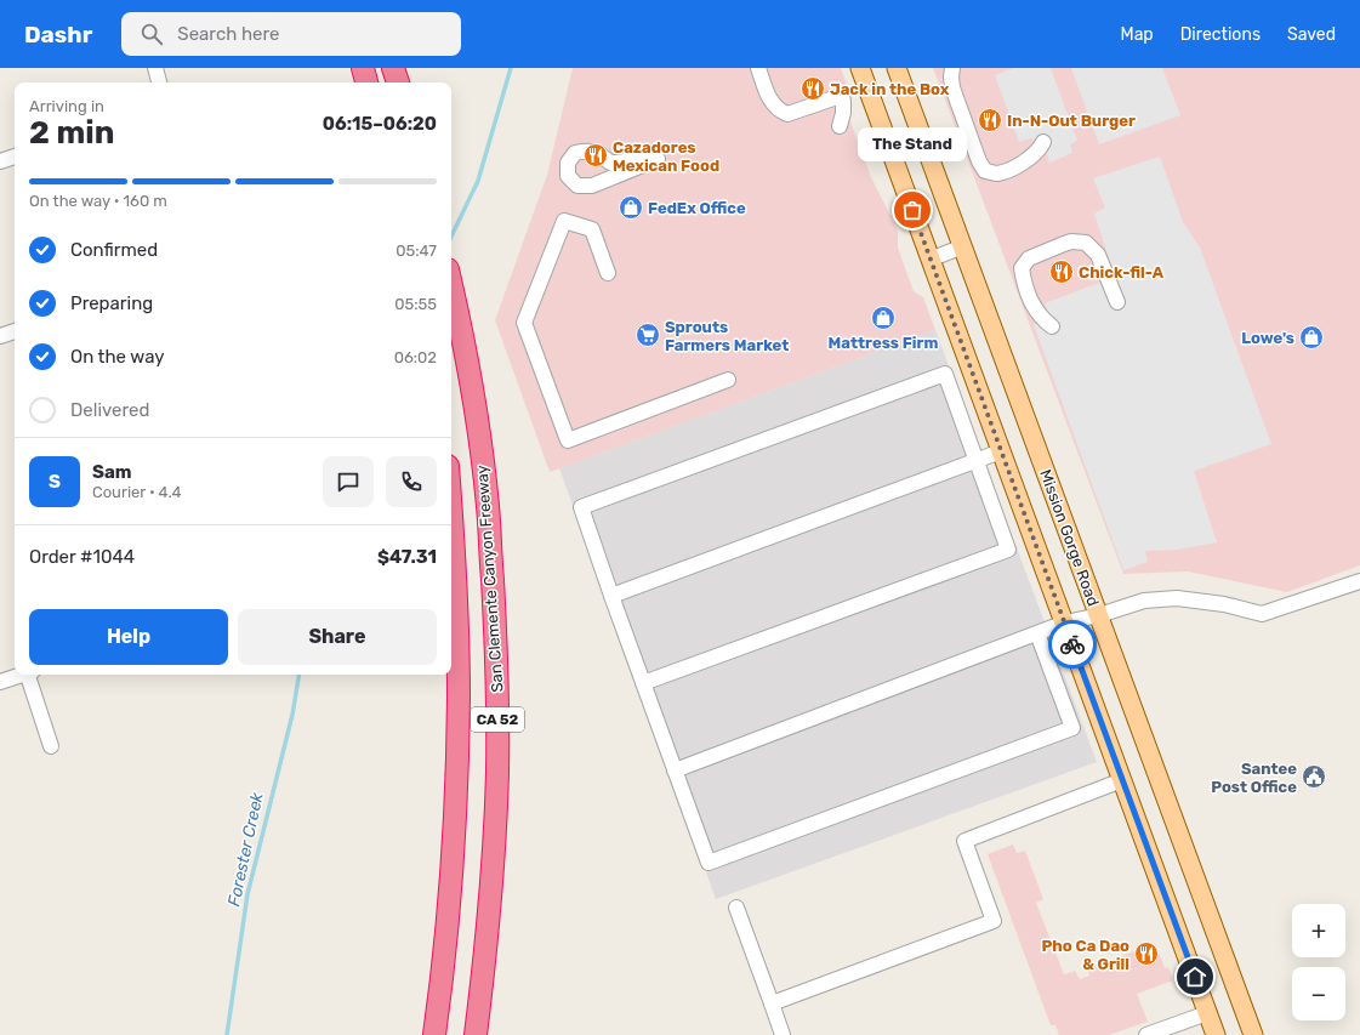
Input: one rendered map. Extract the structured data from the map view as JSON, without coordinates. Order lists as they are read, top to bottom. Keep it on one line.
{"streets":{"highway":["San Clemente Canyon Freeway","CA 52"],"main road":["Mission Gorge Road"]},"water":["Forester Creek"],"places":{"restaurant":["Jack in the Box","In-N-Out Burger","Cazadores Mexican Food","Chick-fil-A","Pho Ca Dao & Grill"],"shop":["FedEx Office","Mattress Firm","Lowe's"],"other":["The Stand"],"supermarket":["Sprouts Farmers Market"],"public building":["Santee Post Office"]},"page":{"header":"Dashr","search":"Search here","nav":["Map","Directions","Saved"],"heading":["2 min","Arriving in","06:15–06:20"],"panel":["Sam","Courier · 4.4","Order #1044","$47.31"],"bubble":"The Stand","bar":"On the way · 160 m","list":[["Confirmed","05:47"],["Preparing","05:55"],["On the way","06:02"],"Delivered"],"round":"S","buttons":["Help","Share"],"map_buttons":["+","−"]}}
